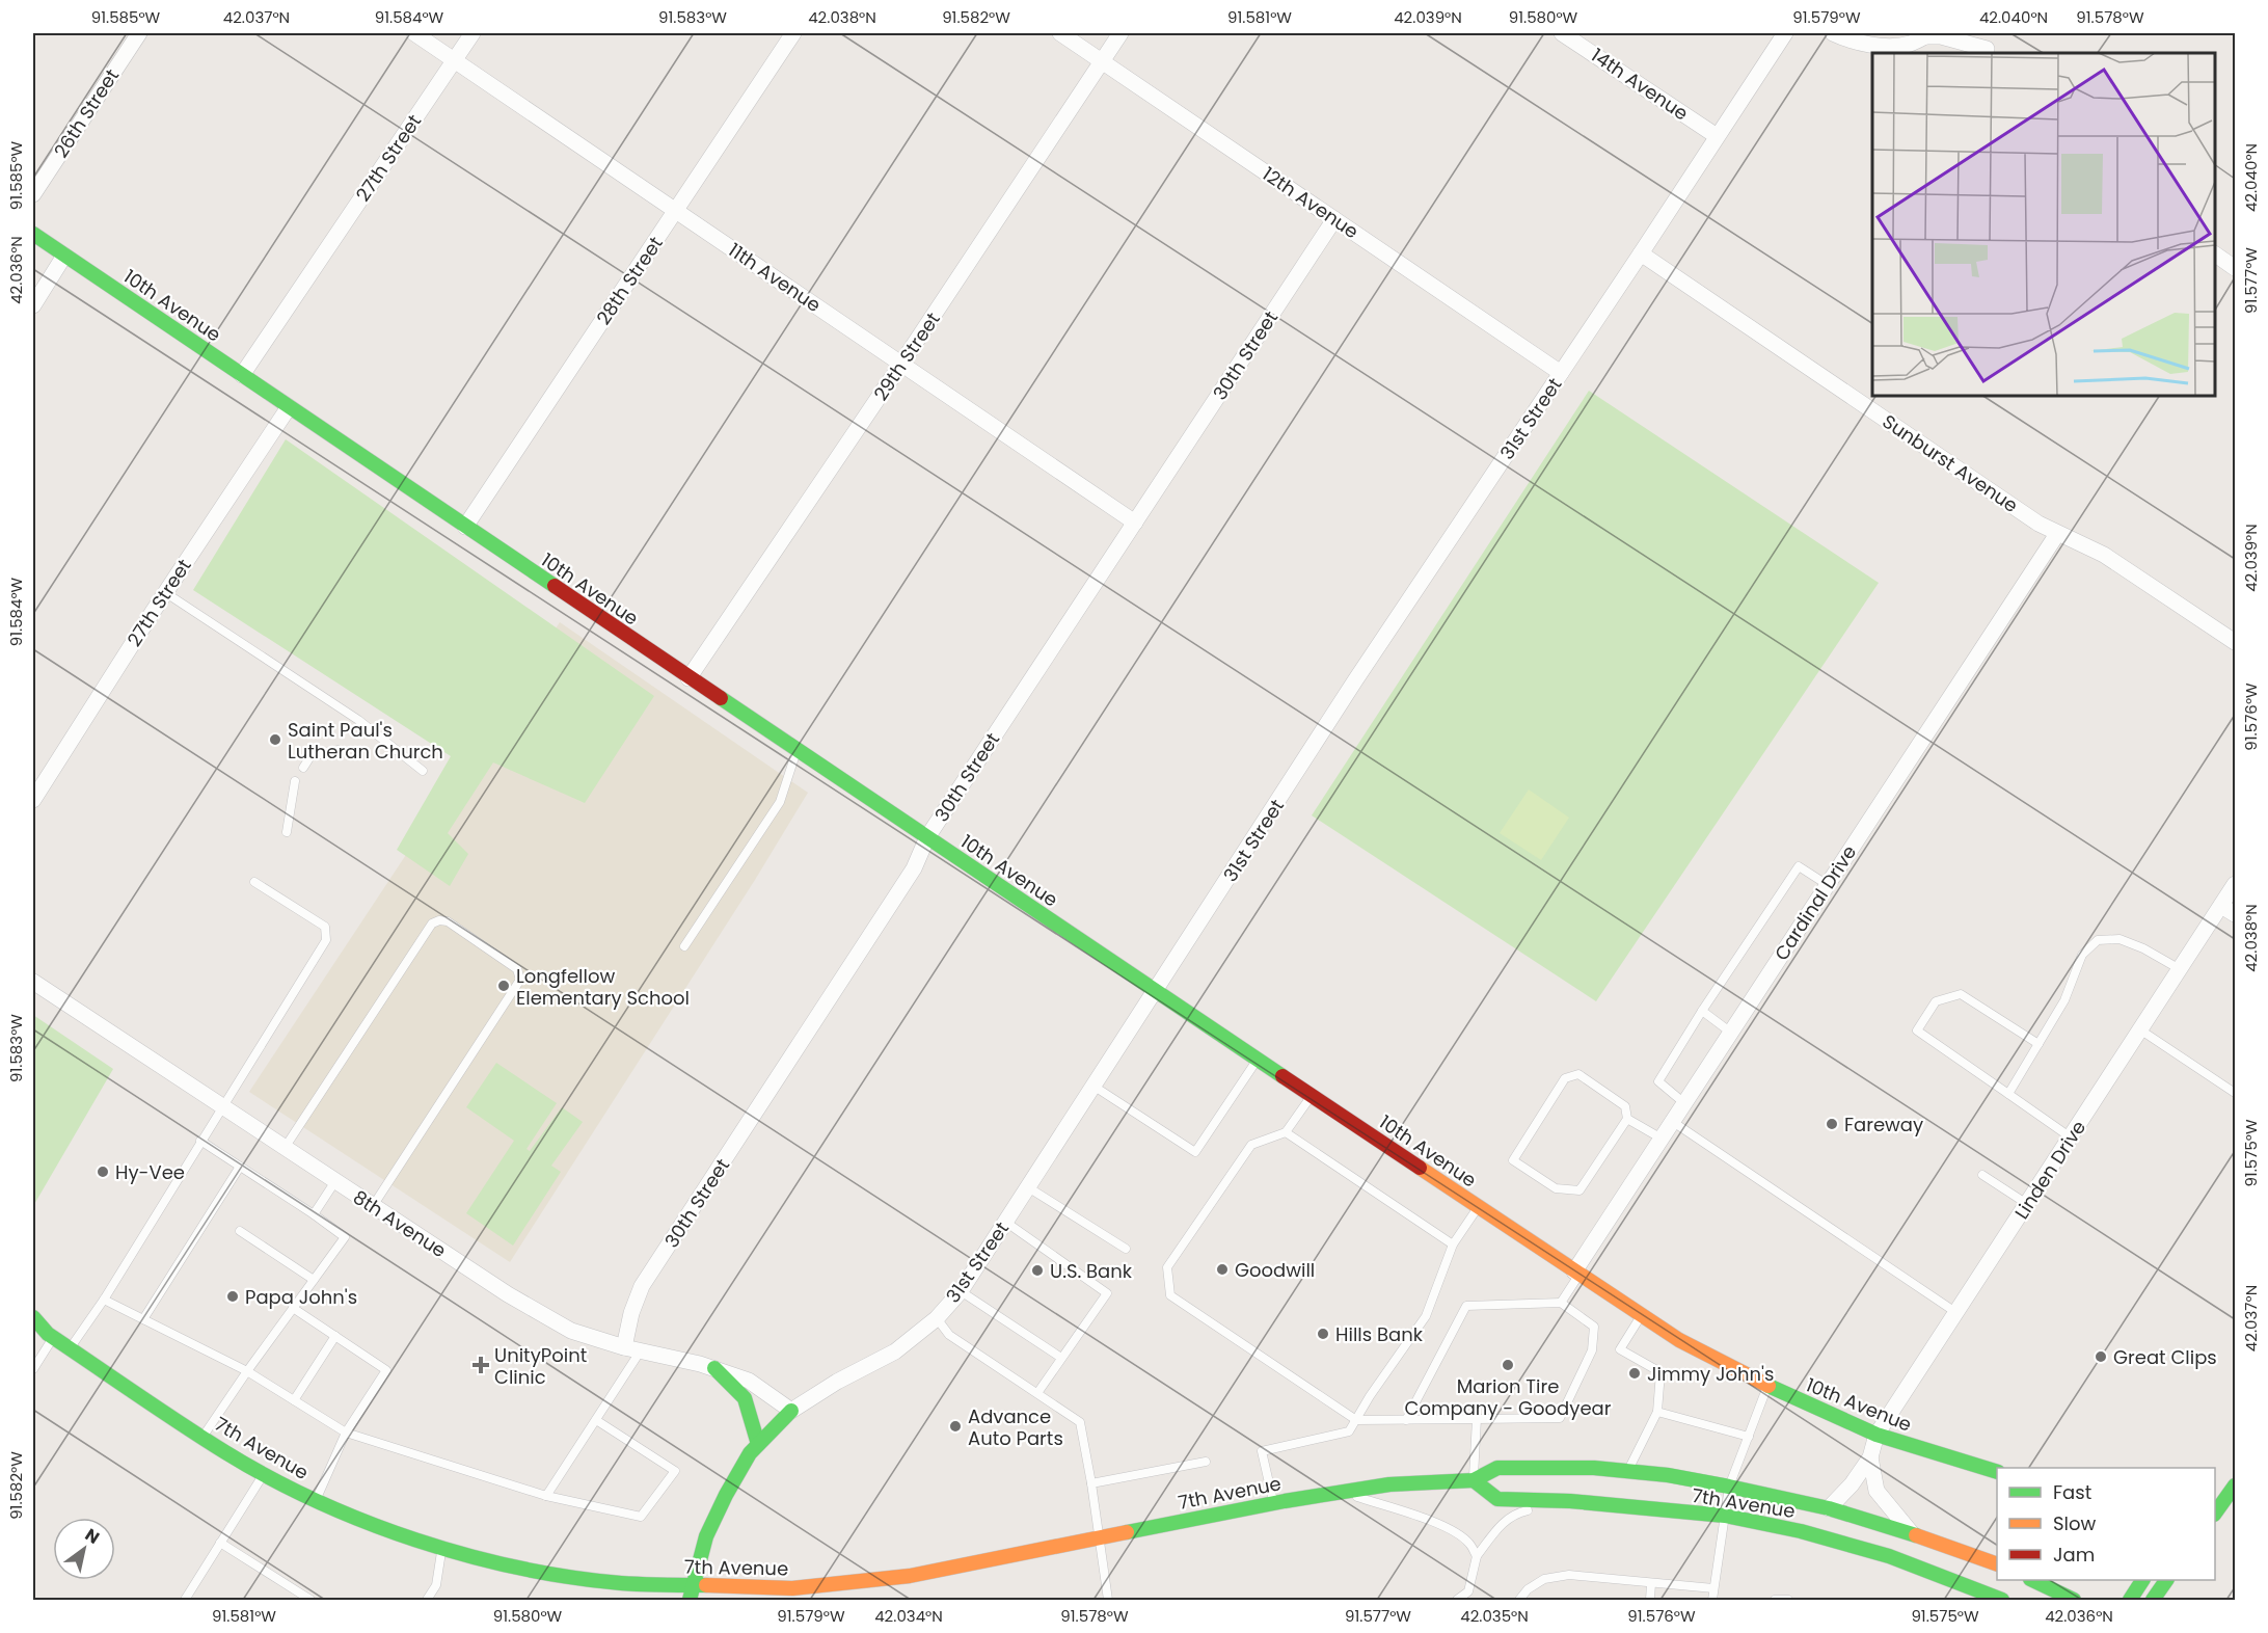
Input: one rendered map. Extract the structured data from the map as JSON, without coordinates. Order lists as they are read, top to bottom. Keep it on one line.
{"streets":{"street":["14th Avenue","26th Street","27th Street","12th Avenue","11th Avenue","28th Street","10th Avenue","30th Street","29th Street","31st Street","Sunburst Avenue","Cardinal Drive","Linden Drive","8th Avenue","7th Avenue"]},"crossings":[["14th Avenue","31st Street"],["27th Street","11th Avenue"],["27th Street","10th Avenue"],["12th Avenue","30th Street"],["12th Avenue","29th Street"],["12th Avenue","31st Street"],["11th Avenue","28th Street"],["11th Avenue","30th Street"],["11th Avenue","29th Street"],["28th Street","10th Avenue"],["10th Avenue","30th Street"],["10th Avenue","29th Street"],["10th Avenue","31st Street"],["10th Avenue","Cardinal Drive"],["10th Avenue","Linden Drive"],["30th Street","8th Avenue"],["31st Street","Sunburst Avenue"],["31st Street","8th Avenue"],["31st Street","7th Avenue"],["Sunburst Avenue","Cardinal Drive"],["Linden Drive","7th Avenue"]],"places":{"other":["Saint Paul's Lutheran Church","Longfellow Elementary School","Fareway","Hy-Vee","Goodwill","U.S. Bank","Papa John's","Hills Bank","Great Clips","Marion Tire Company - Goodyear","Jimmy John's","Advance Auto Parts"],"health":["UnityPoint Clinic"]},"legend":["Fast","Slow","Jam"],"north":"top right","coordinates":["91.585°W","42.037°N","91.584°W","91.583°W","42.038°N","91.582°W","91.581°W","42.039°N","91.580°W","91.579°W","42.040°N","91.578°W","42.036°N","91.577°W","91.576°W","91.575°W","42.034°N","42.035°N"]}
